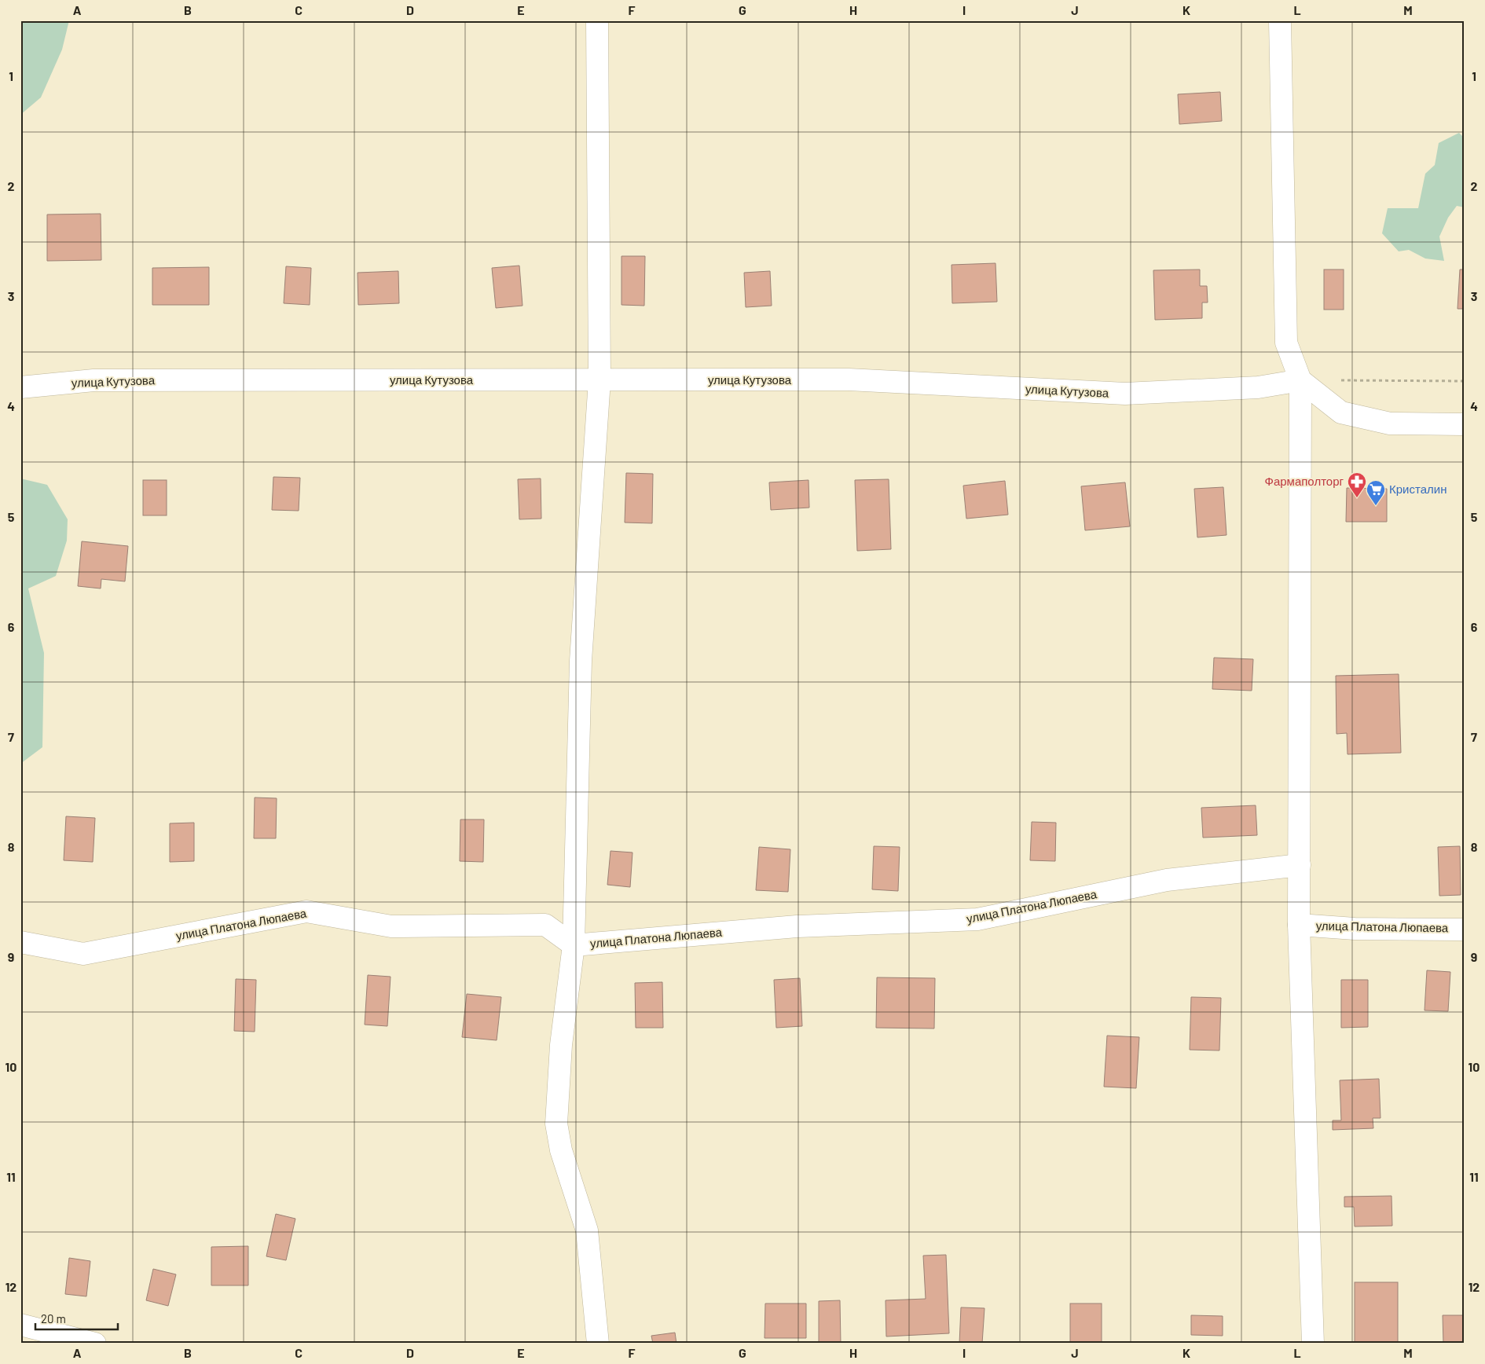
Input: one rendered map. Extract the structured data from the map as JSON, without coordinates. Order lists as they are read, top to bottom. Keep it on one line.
{"streets":{"street":["улица Кутузова","улица Платона Люпаева"]},"places":{"pharmacy":["Фармаполторг"],"supermarket":["Кристалин"]},"scale_bar":"20 m","grid":{"columns":["A","B","C","D","E","F","G","H","I","J","K","L","M"],"rows":["1","2","3","4","5","6","7","8","9","10","11","12"]}}
